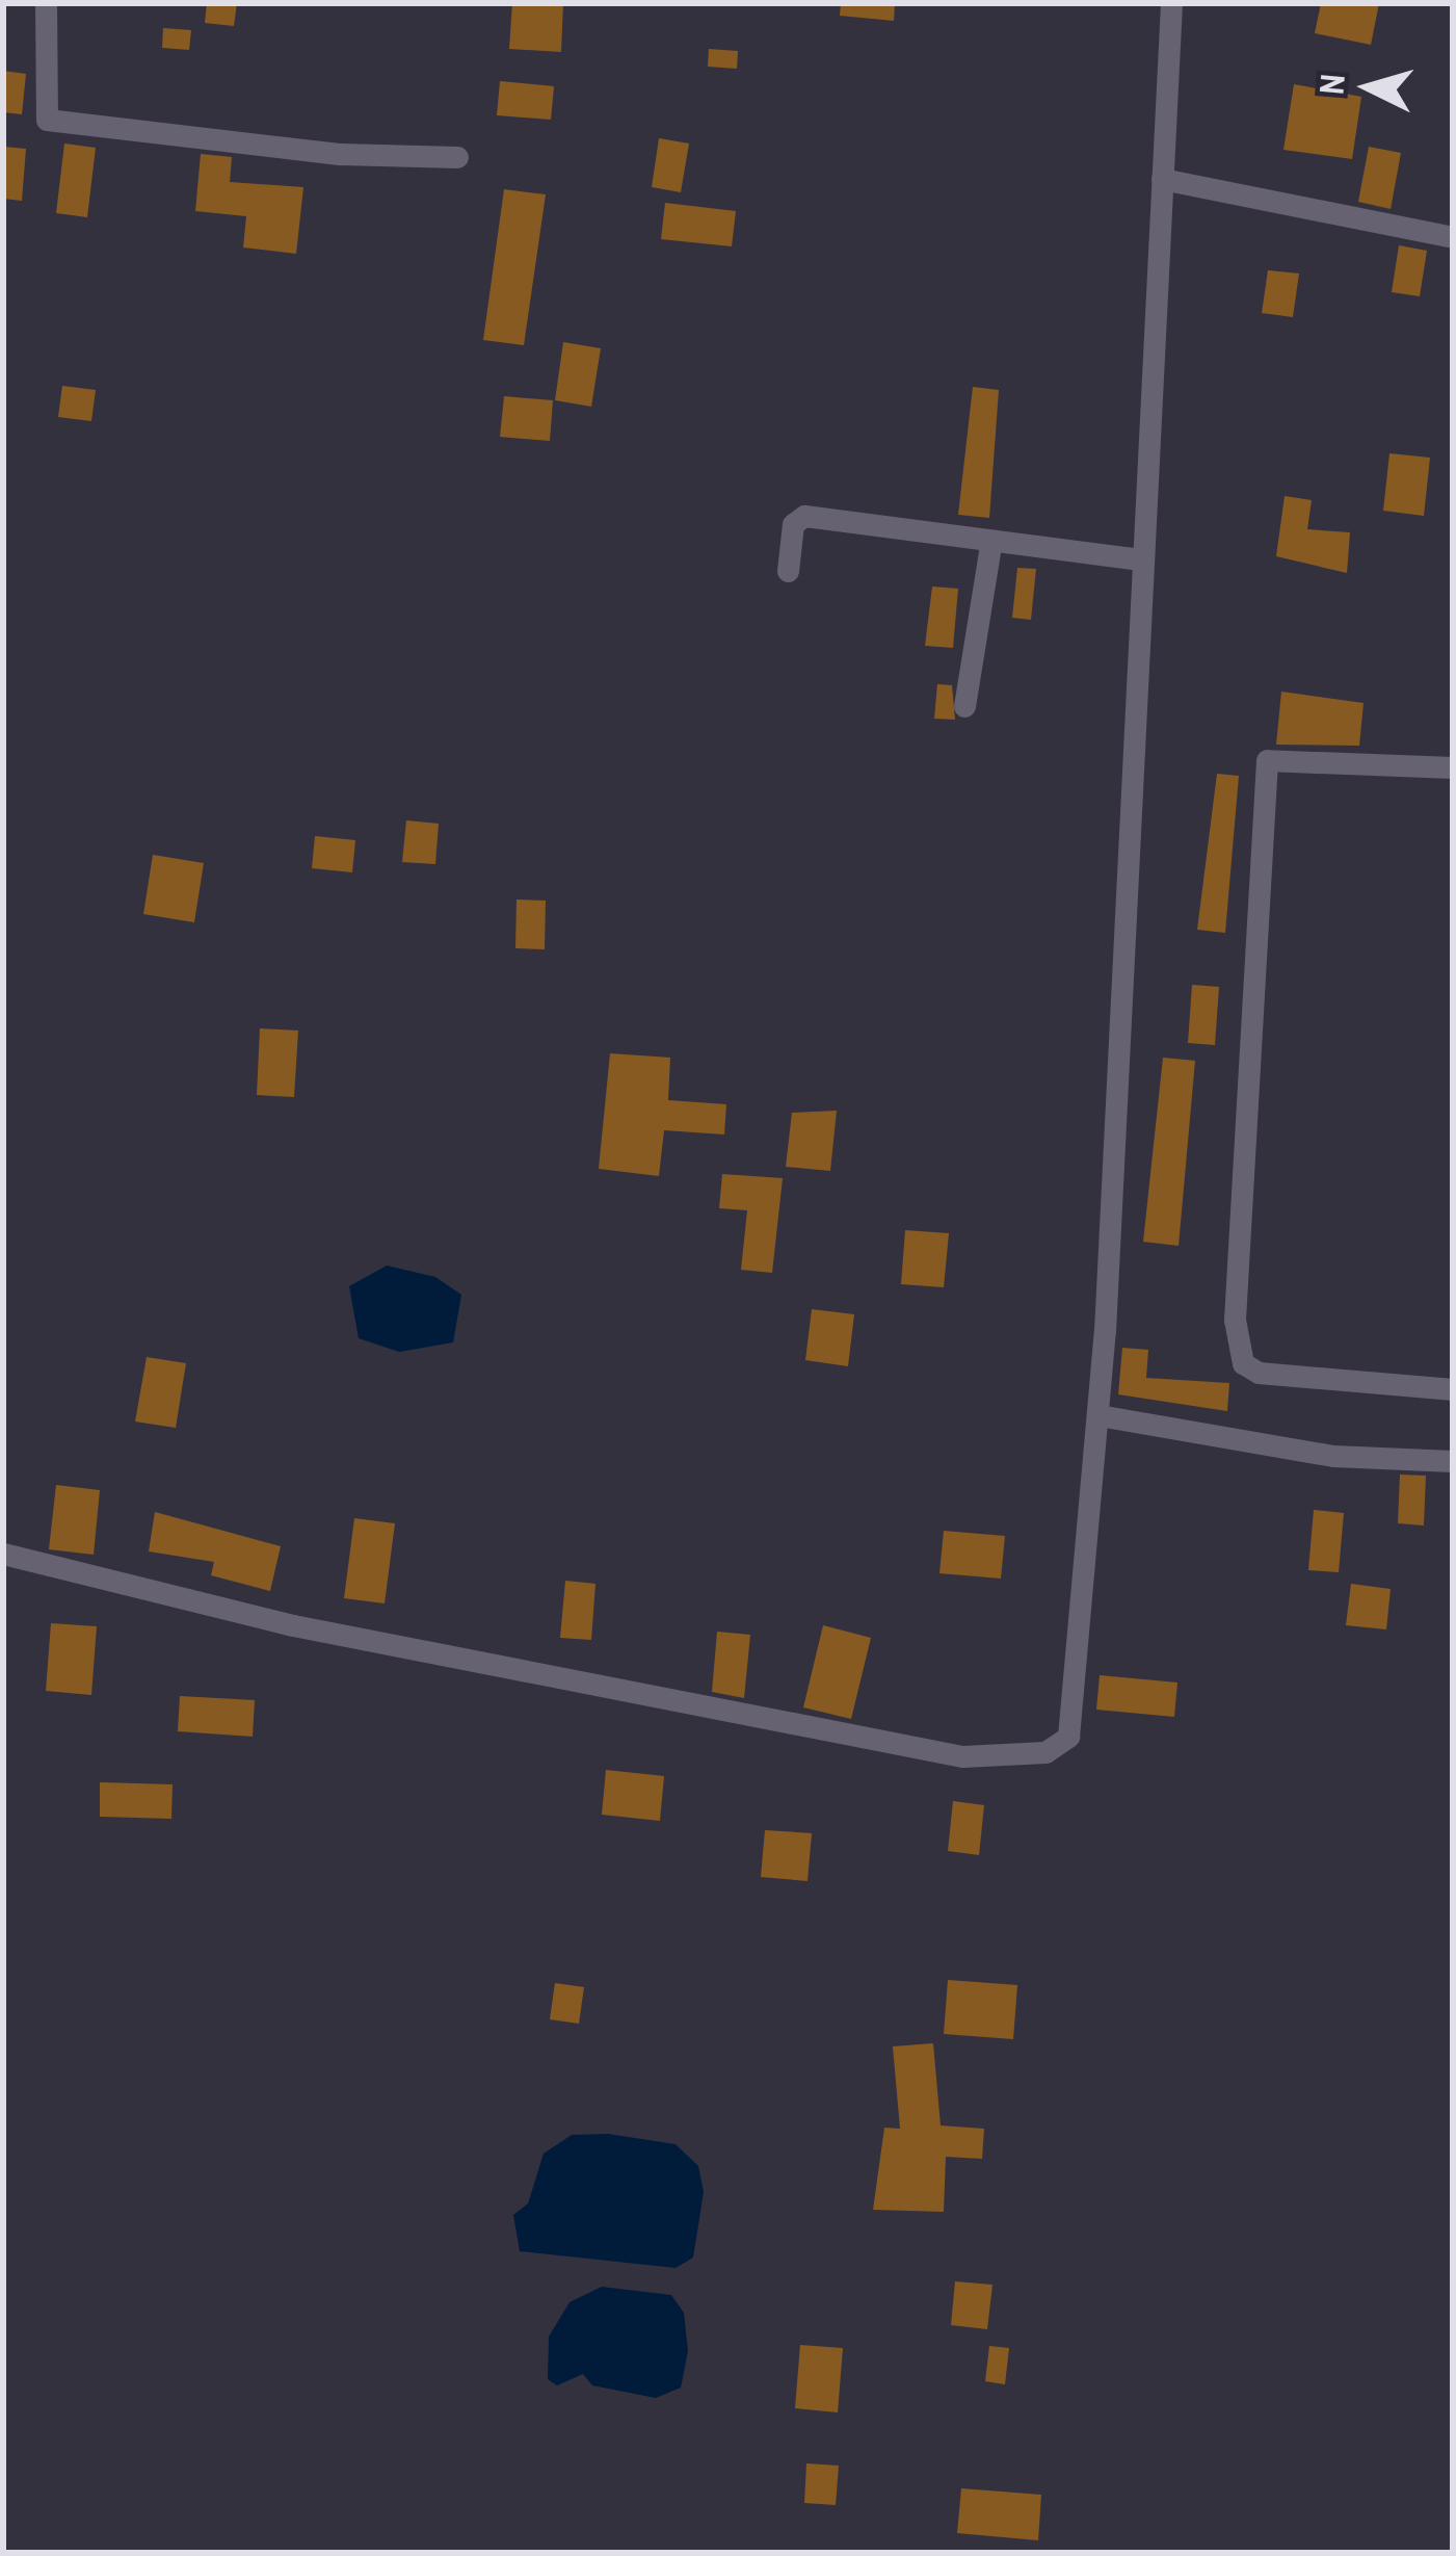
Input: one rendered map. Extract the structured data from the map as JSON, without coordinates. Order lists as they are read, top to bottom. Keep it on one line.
{"north":"left"}
